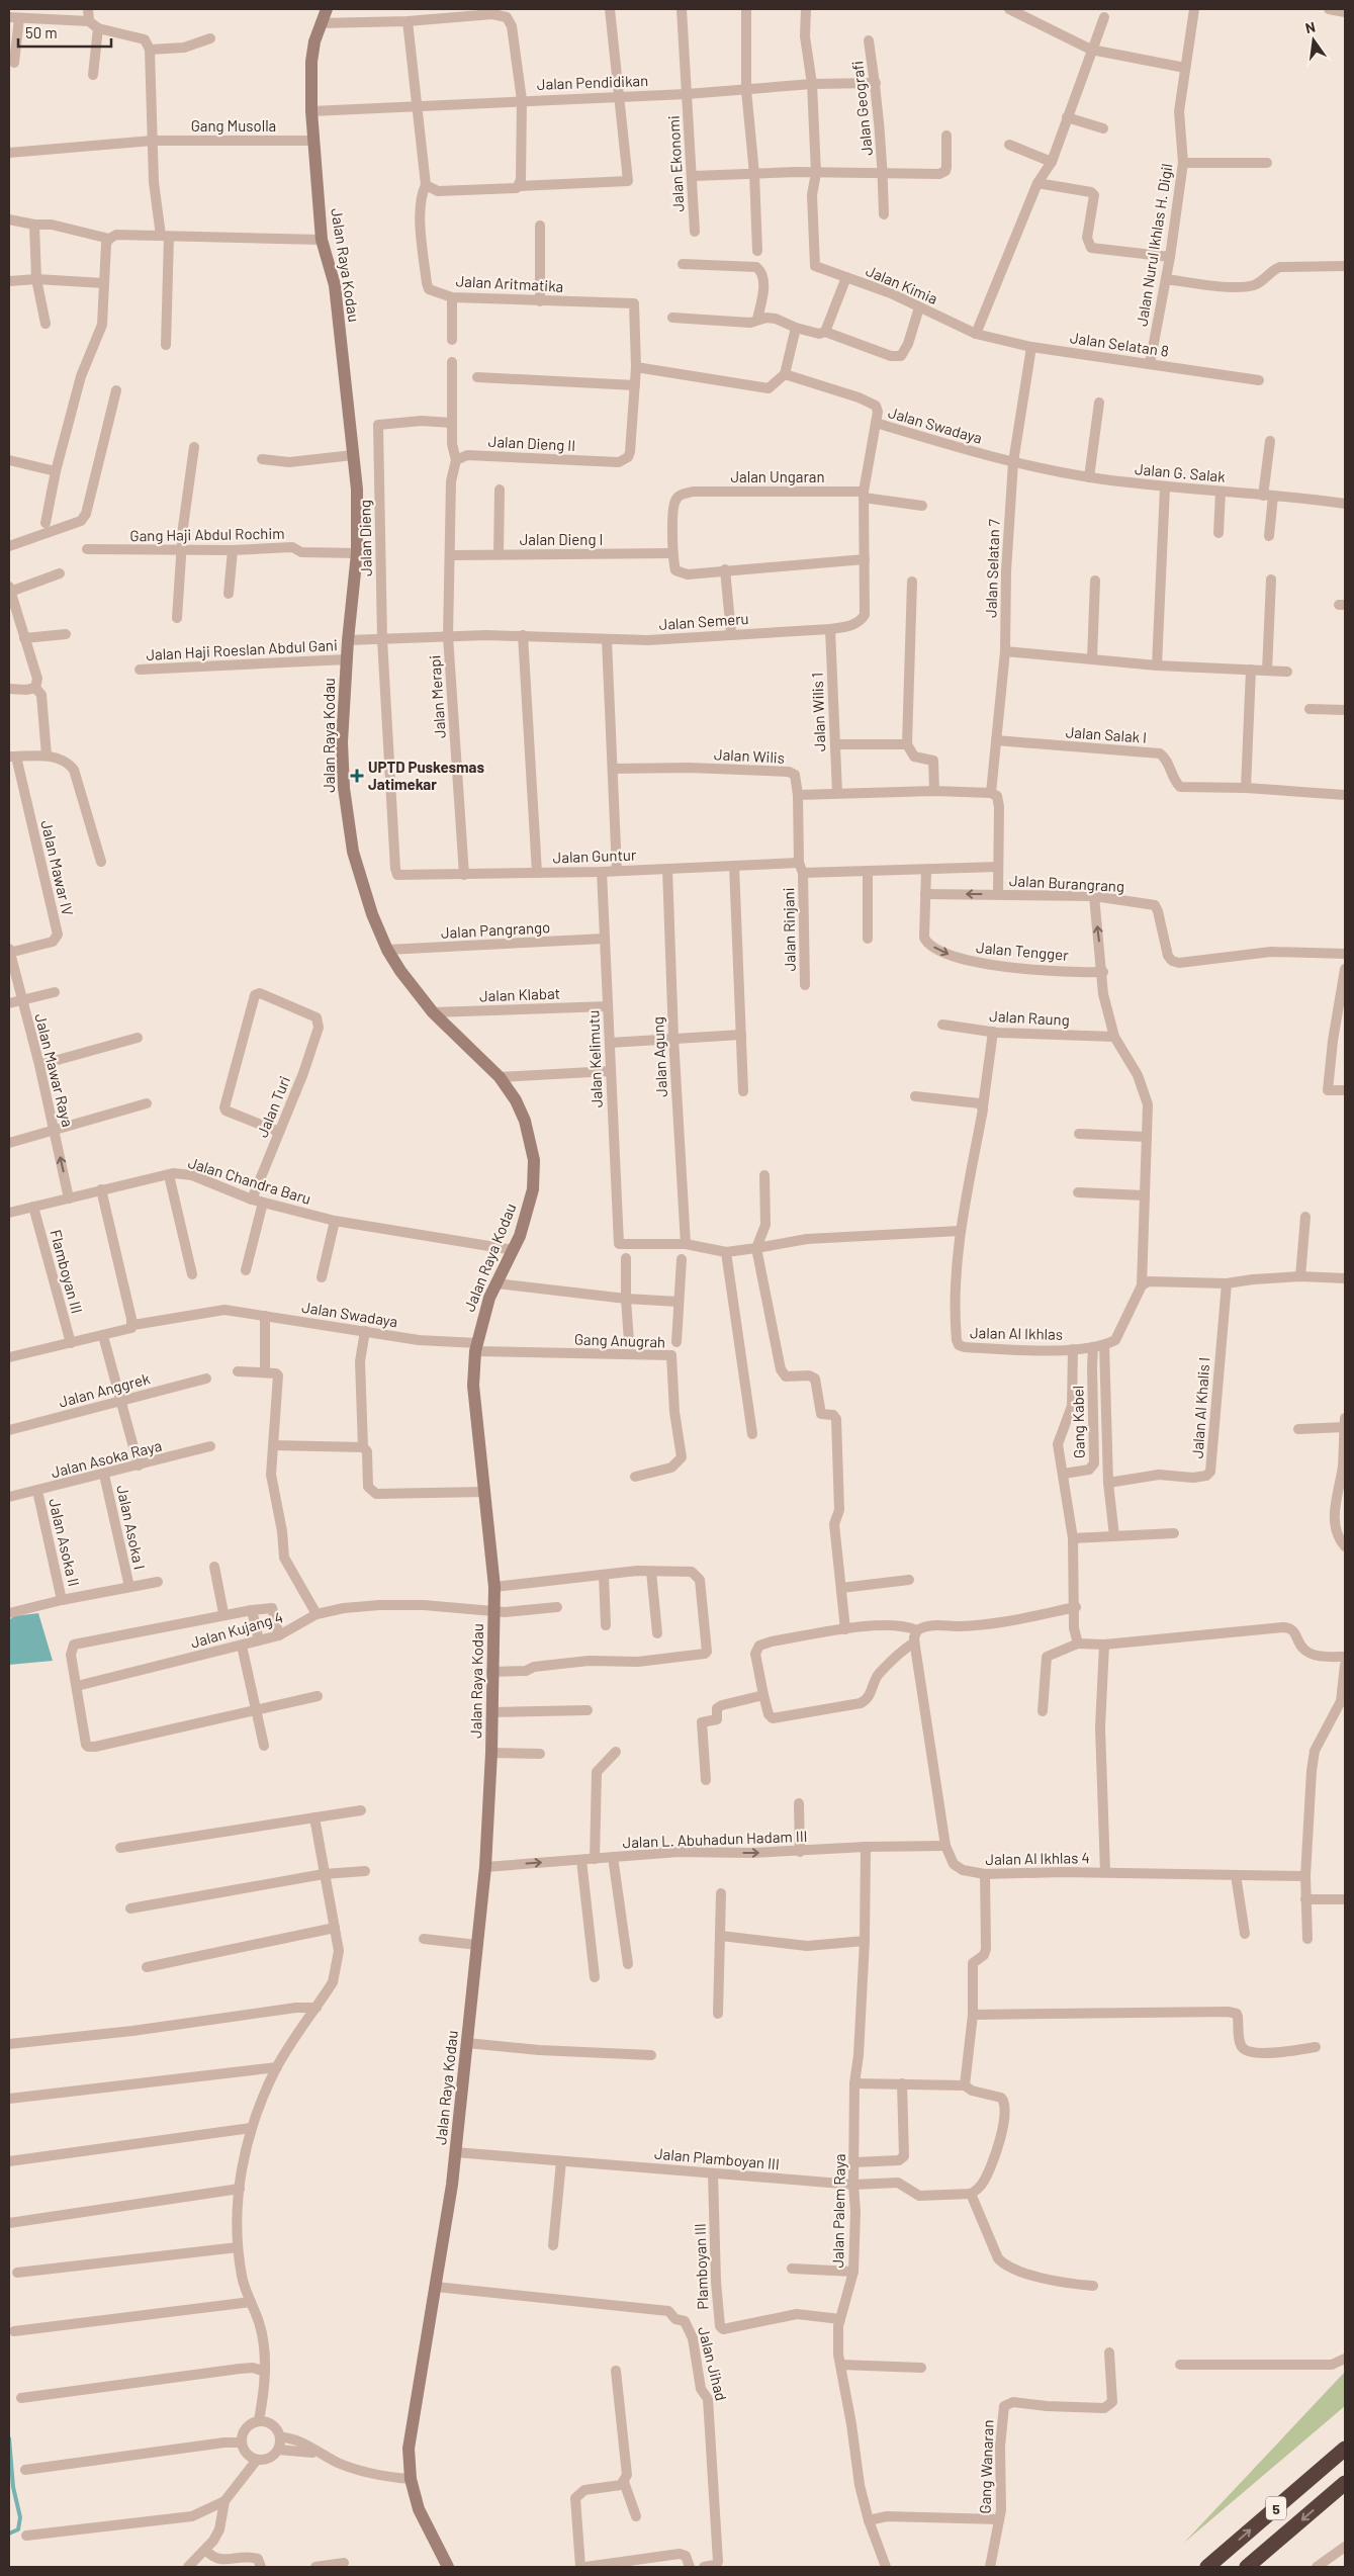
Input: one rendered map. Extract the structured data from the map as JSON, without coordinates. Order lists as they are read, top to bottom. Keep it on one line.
{"streets":{"highway":["5"],"street":["Jalan Pendidikan","Jalan Geografi","Gang Musolla","Jalan Ekonomi","Jalan Nurul Ikhlas H. Digil","Jalan Raya Kodau","Jalan Aritmatika","Jalan Kimia","Jalan Selatan 8","Jalan Swadaya","Jalan Dieng II","Jalan G. Salak","Jalan Ungaran","Gang Haji Abdul Rochim","Jalan Dieng","Jalan Dieng I","Jalan Selatan 7","Jalan Semeru","Jalan Haji Roeslan Abdul Gani","Jalan Merapi","Jalan Wilis 1","Jalan Salak I","Jalan Wilis","Jalan Guntur","Jalan Mawar IV","Jalan Burangrang","Jalan Pangrango","Jalan Rinjani","Jalan Tengger","Jalan Klabat","Jalan Raung","Jalan Agung","Jalan Kelimutu","Jalan Mawar Raya","Jalan Turi","Jalan Chandra Baru","Flamboyan III","Jalan Al Ikhlas","Gang Anugrah","Jalan Anggrek","Jalan Al Khalis I","Gang Kabel","Jalan Asoka Raya","Jalan Asoka I","Jalan Asoka II","Jalan Kujang 4","Jalan L. Abuhadun Hadam III","Jalan Al Ikhlas 4","Jalan Plamboyan III","Jalan Palem Raya","Plamboyan III","Jalan Jihad","Gang Wanaran"]},"crossings":[["Jalan Pendidikan","Jalan Geografi"],["Jalan Pendidikan","Jalan Ekonomi"],["Jalan Pendidikan","Jalan Raya Kodau"],["Gang Musolla","Jalan Raya Kodau"],["Jalan Nurul Ikhlas H. Digil","Jalan Selatan 8"],["Jalan Raya Kodau","Jalan Swadaya"],["Jalan Raya Kodau","Gang Haji Abdul Rochim"],["Jalan Raya Kodau","Jalan Semeru"],["Jalan Raya Kodau","Jalan Haji Roeslan Abdul Gani"],["Jalan Raya Kodau","Jalan Pangrango"],["Jalan Raya Kodau","Jalan Klabat"],["Jalan Raya Kodau","Jalan Chandra Baru"],["Jalan Raya Kodau","Gang Anugrah"],["Jalan Raya Kodau","Jalan Kujang 4"],["Jalan Raya Kodau","Jalan L. Abuhadun Hadam III"],["Jalan Raya Kodau","Jalan Plamboyan III"],["Jalan Raya Kodau","Jalan Jihad"],["Jalan Aritmatika","Jalan Dieng II"],["Jalan Kimia","Jalan Selatan 8"],["Jalan Selatan 8","Jalan Selatan 7"],["Jalan Swadaya","Jalan G. Salak"],["Jalan Swadaya","Jalan Selatan 7"],["Jalan Swadaya","Jalan Semeru"],["Jalan Swadaya","Flamboyan III"],["Jalan Swadaya","Gang Anugrah"],["Jalan G. Salak","Jalan Selatan 7"],["Jalan Ungaran","Jalan Dieng I"],["Jalan Ungaran","Jalan Semeru"],["Jalan Dieng","Jalan Semeru"],["Jalan Dieng","Jalan Guntur"],["Jalan Selatan 7","Jalan Salak I"],["Jalan Semeru","Jalan Merapi"],["Jalan Semeru","Jalan Wilis 1"],["Jalan Merapi","Jalan Guntur"],["Jalan Wilis","Jalan Guntur"],["Jalan Wilis","Jalan Rinjani"],["Jalan Guntur","Jalan Rinjani"],["Jalan Guntur","Jalan Tengger"],["Jalan Guntur","Jalan Agung"],["Jalan Guntur","Jalan Kelimutu"],["Jalan Mawar IV","Jalan Mawar Raya"],["Jalan Burangrang","Jalan Tengger"],["Jalan Pangrango","Jalan Kelimutu"],["Jalan Klabat","Jalan Kelimutu"],["Jalan Raung","Jalan Al Ikhlas"],["Jalan Agung","Jalan Kelimutu"],["Jalan Mawar Raya","Jalan Chandra Baru"],["Jalan Turi","Jalan Chandra Baru"],["Jalan Chandra Baru","Flamboyan III"],["Jalan Al Ikhlas","Gang Kabel"],["Jalan Asoka Raya","Jalan Asoka I"],["Jalan Asoka Raya","Jalan Asoka II"],["Jalan L. Abuhadun Hadam III","Jalan Al Ikhlas 4"],["Jalan L. Abuhadun Hadam III","Jalan Palem Raya"],["Jalan Plamboyan III","Jalan Palem Raya"],["Jalan Plamboyan III","Plamboyan III"],["Jalan Palem Raya","Plamboyan III"]],"one_way":["Jalan Tengger","Jalan L. Abuhadun Hadam III"],"places":{"health":["UPTD Puskesmas Jatimekar"]},"scale_bar":"50 m","north":"top"}
